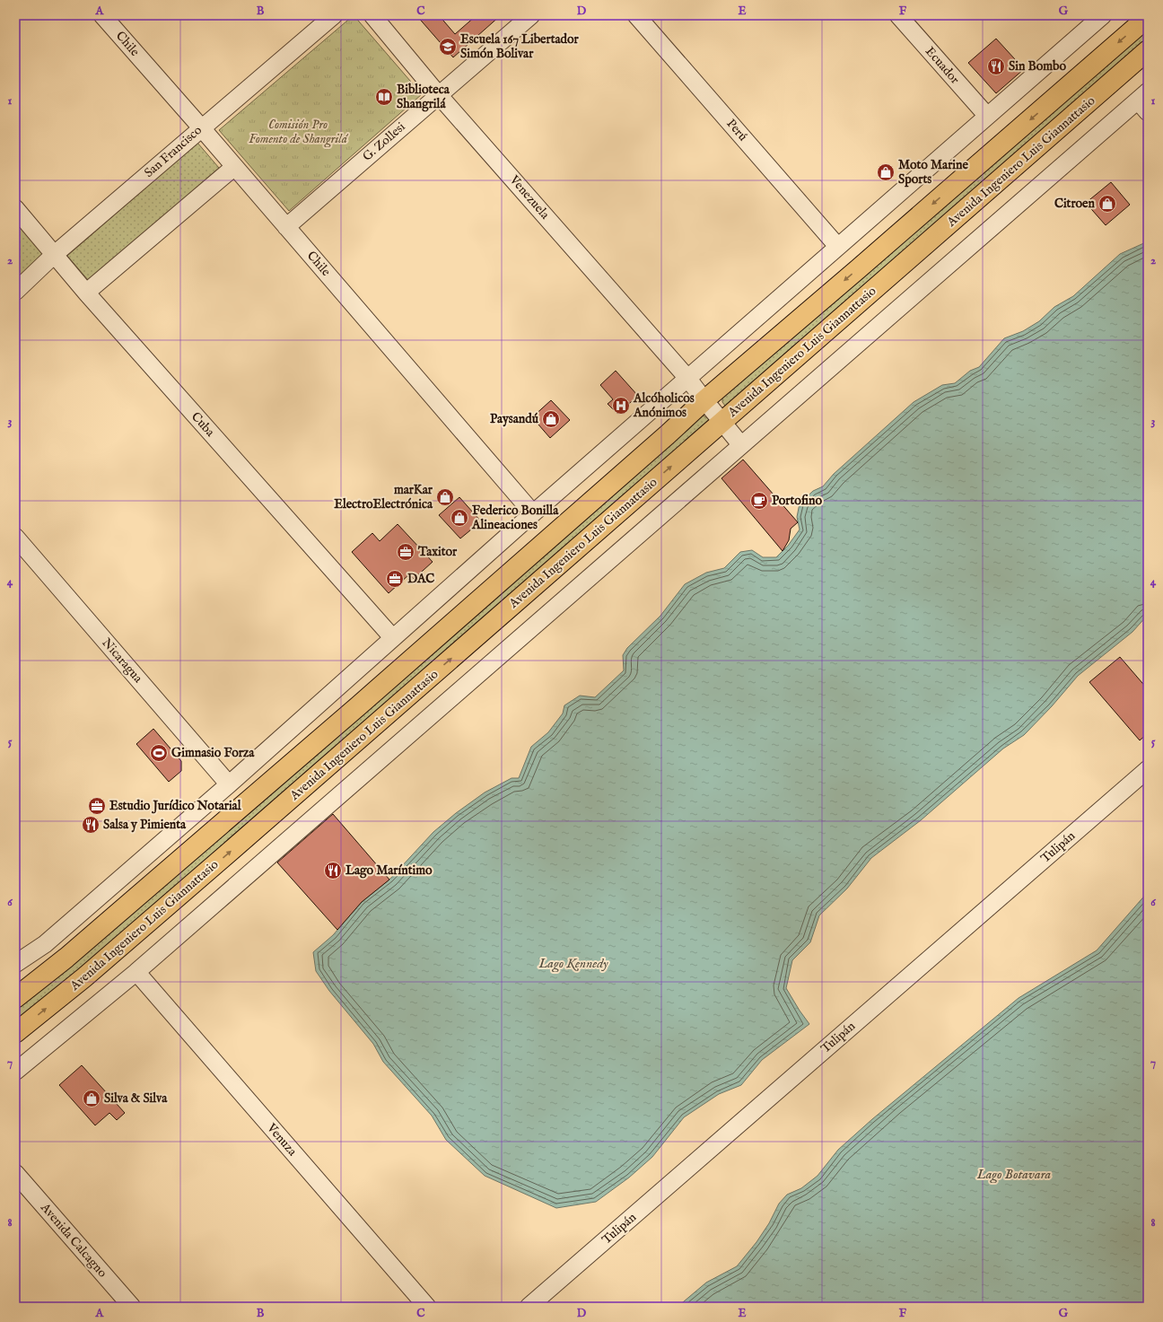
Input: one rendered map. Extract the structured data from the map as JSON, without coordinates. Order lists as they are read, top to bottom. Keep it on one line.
{"streets":{"main road":["Avenida Ingeniero Luis Giannattasio"],"street":["Chile","Ecuador","Perú","G. Zollesi","San Francisco","Venezuela","Cuba","Nicaragua","Tulipán","Venuza","Avenida Calcagno"]},"crossings":[["Chile","G. Zollesi"],["Chile","San Francisco"],["G. Zollesi","Venezuela"],["San Francisco","Cuba"],["Avenida Ingeniero Luis Giannattasio","Venezuela"]],"water":["Lago Kennedy","Lago Botavara"],"parks":["Comisión Pro Fomento de Shangrilá"],"places":{"school or university":["Escuela 167 Libertador Simón Bolivar"],"restaurant":["Sin Bombo","Salsa y Pimienta","Lago Maríntimo"],"library":["Biblioteca Shangrilá"],"shop":["Moto Marine Sports","Citroen","Paysandú","marKar ElectroElectrónica","Federico Bonilla Alineaciones","Silva & Silva"],"hospital":["Alcóholicos Anónimos"],"cafe":["Portofino"],"office":["Taxitor","DAC","Estudio Jurídico Notarial"],"sports":["Gimnasio Forza"]},"grid":{"columns":["A","B","C","D","E","F","G"],"rows":["1","2","3","4","5","6","7","8"]}}
